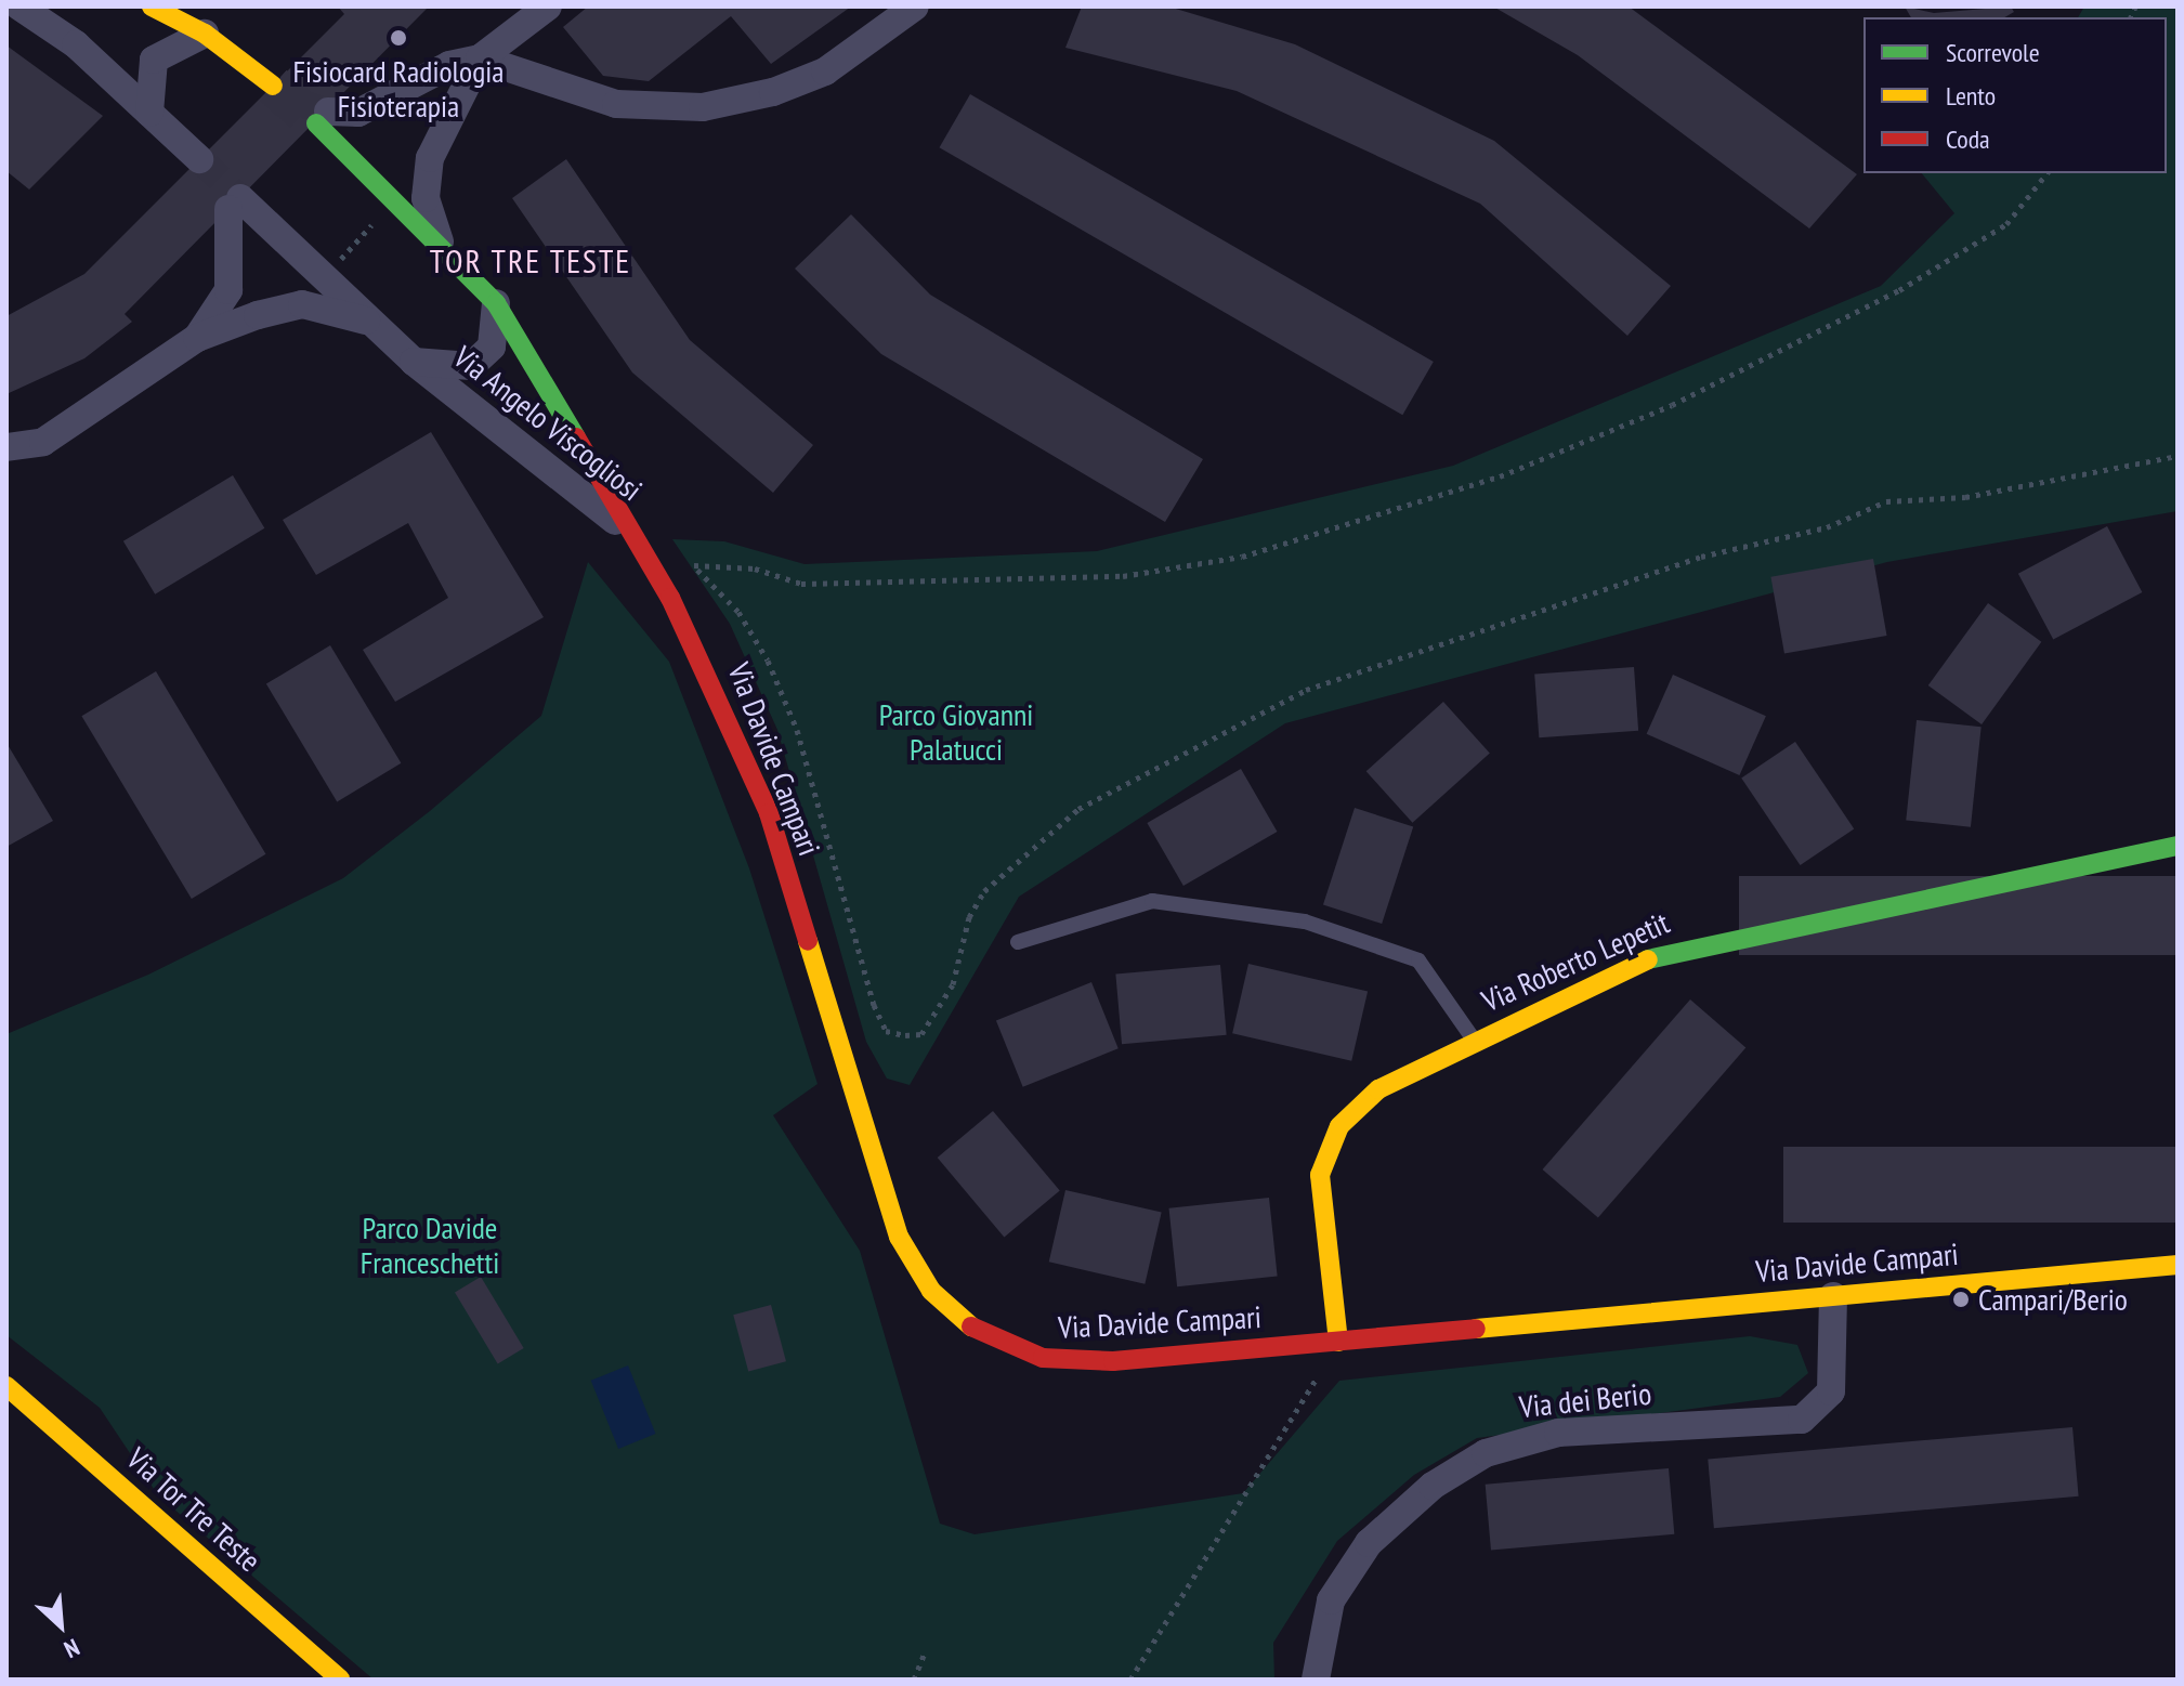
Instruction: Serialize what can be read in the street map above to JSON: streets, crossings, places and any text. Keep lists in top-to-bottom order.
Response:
{
  "streets": {
    "street": [
      "Via Angelo Viscogliosi",
      "Via Davide Campari",
      "Via Roberto Lepetit",
      "Via dei Berio",
      "Via Tor Tre Teste"
    ]
  },
  "crossings": [
    ["Via Angelo Viscogliosi", "Via Davide Campari"],
    ["Via Davide Campari", "Via Roberto Lepetit"],
    ["Via Davide Campari", "Via dei Berio"]
  ],
  "districts": ["TOR TRE TESTE"],
  "parks": ["Parco Giovanni Palatucci", "Parco Davide Franceschetti"],
  "places": ["Fisiocard Radiologia Fisioterapia", "Campari/Berio"],
  "legend": ["Scorrevole", "Lento", "Coda"],
  "north": "bottom right"
}
